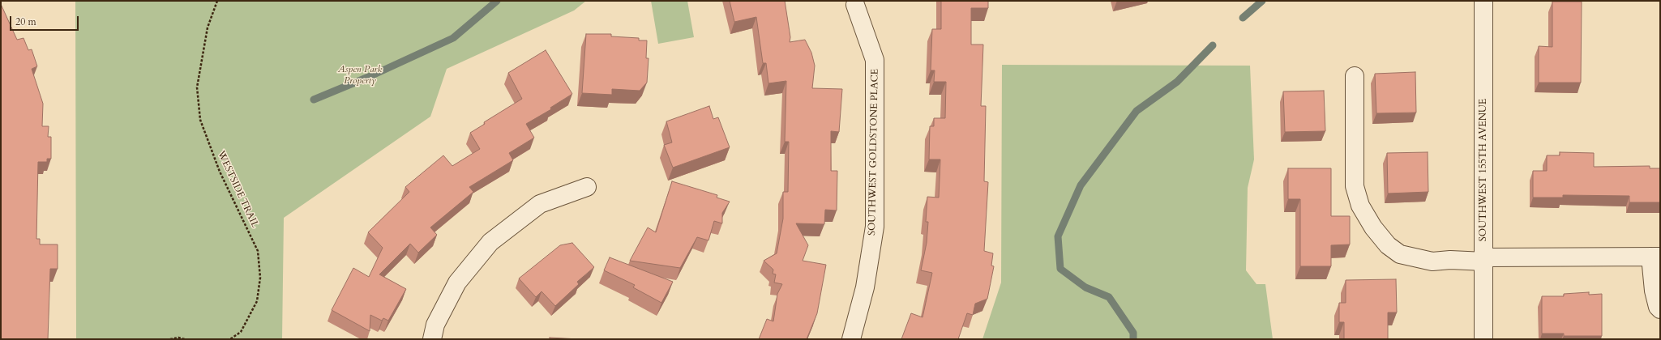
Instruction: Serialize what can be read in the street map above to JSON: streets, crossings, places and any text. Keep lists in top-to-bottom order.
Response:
{
  "streets": {
    "street": ["SOUTHWEST GOLDSTONE PLACE", "SOUTHWEST 155TH AVENUE"],
    "path": ["WESTSIDE TRAIL"]
  },
  "parks": ["Aspen Park Property"],
  "scale_bar": "20 m"
}
